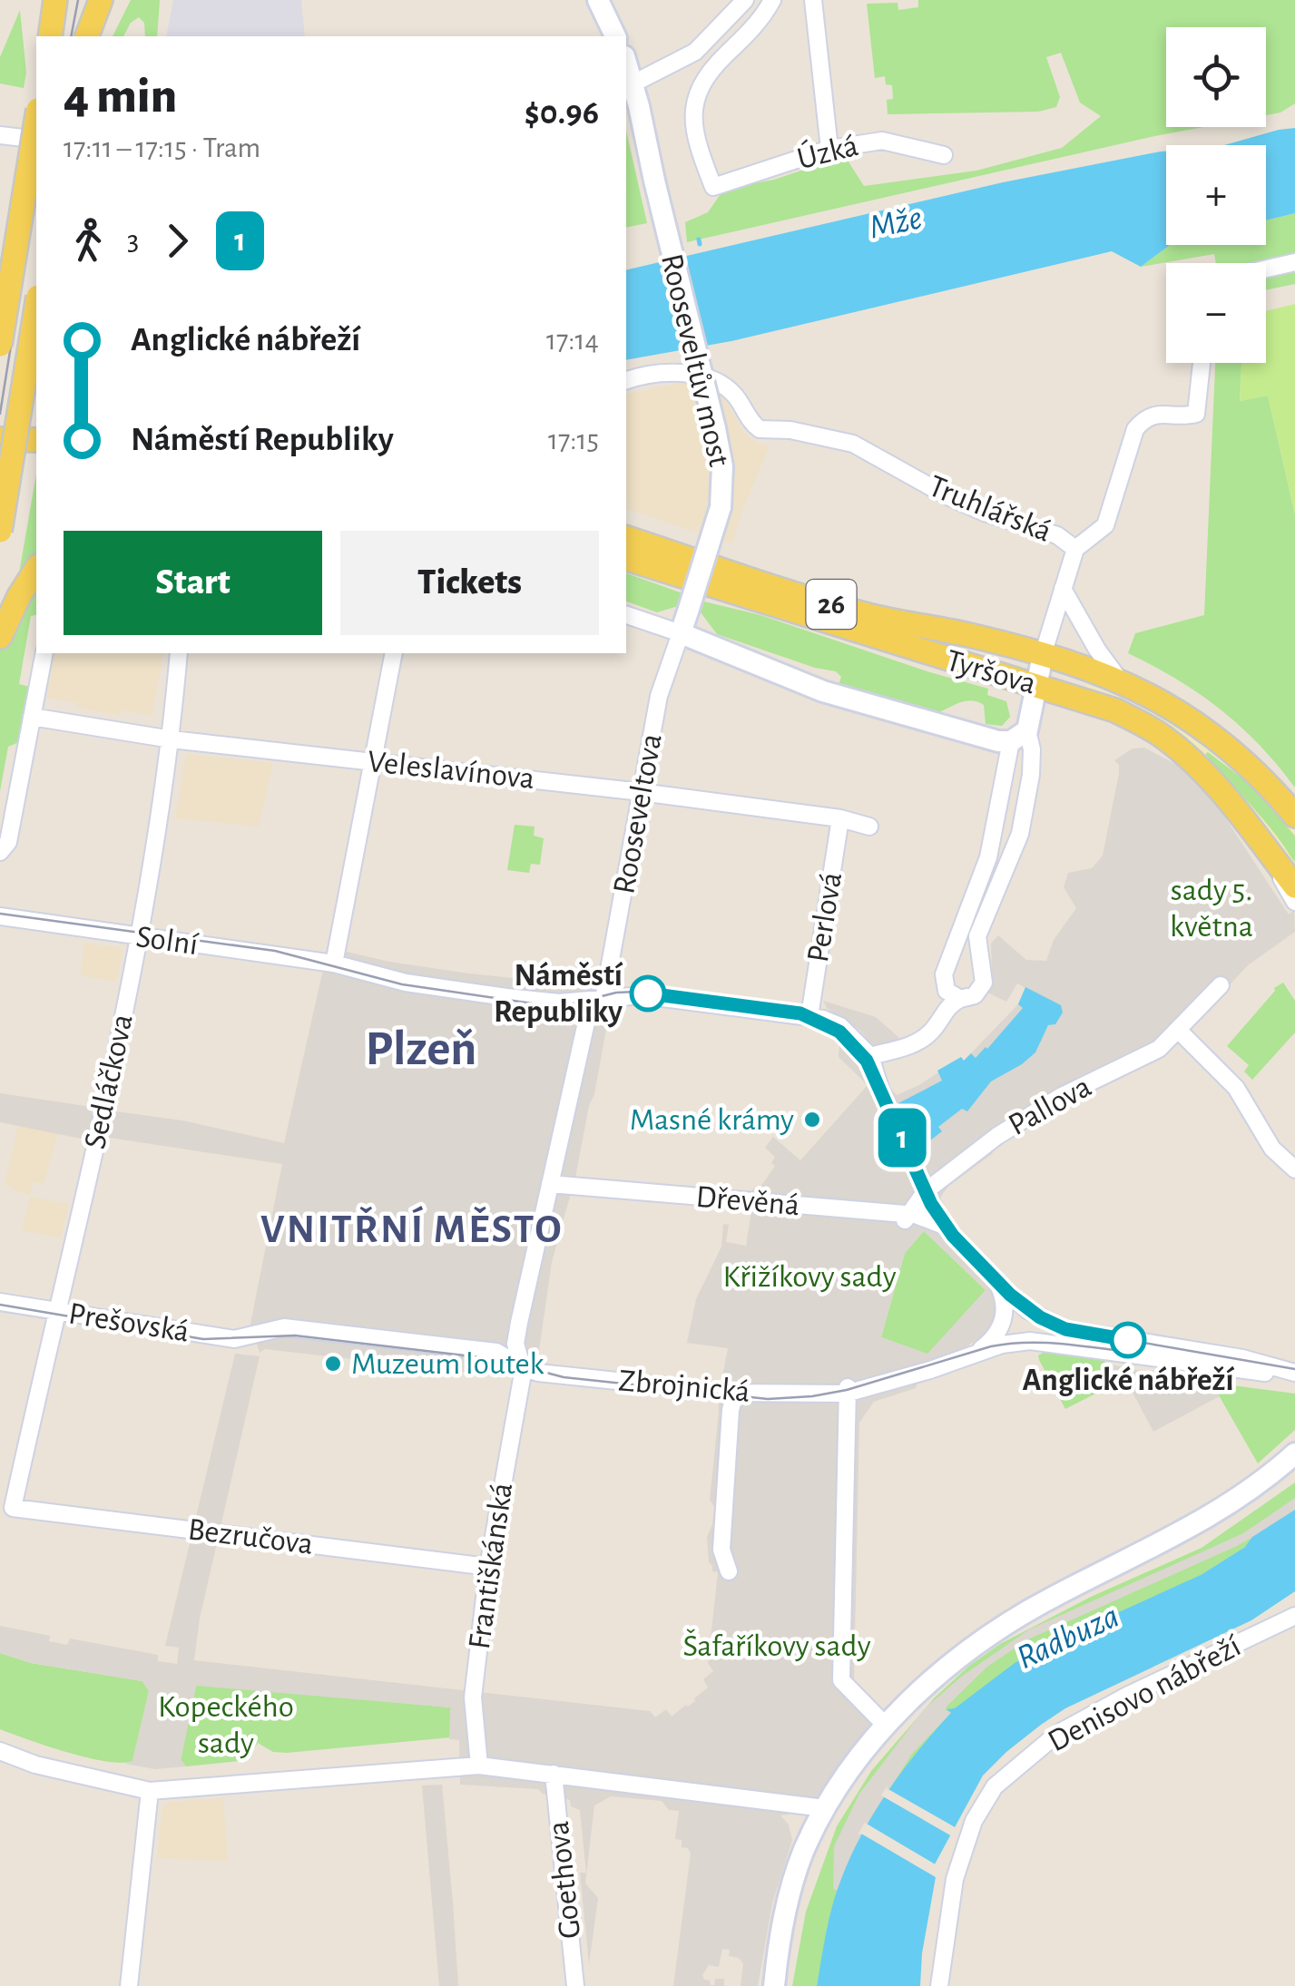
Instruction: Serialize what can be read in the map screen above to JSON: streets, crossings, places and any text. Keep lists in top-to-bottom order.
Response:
{
  "streets": {
    "main road": ["26", "Tyršova"],
    "street": [
      "Úzká",
      "Rooseveltův most",
      "Truhlářská",
      "Veleslavínova",
      "Rooseveltova",
      "Perlová",
      "Solní",
      "Sedláčkova",
      "Pallova",
      "Dřevěná",
      "Prešovská",
      "Zbrojnická",
      "Bezručova",
      "Františkánská",
      "Denisovo nábřeží",
      "Goethova"
    ]
  },
  "crossings": [
    ["Rooseveltův most", "Rooseveltova"],
    ["Veleslavínova", "Rooseveltova"],
    ["Veleslavínova", "Perlová"],
    ["Veleslavínova", "Sedláčkova"],
    ["Solní", "Sedláčkova"],
    ["Sedláčkova", "Prešovská"],
    ["Sedláčkova", "Bezručova"],
    ["Prešovská", "Zbrojnická"],
    ["Prešovská", "Františkánská"],
    ["Zbrojnická", "Františkánská"],
    ["Bezručova", "Františkánská"]
  ],
  "districts": ["Plzeň", "VNITŘNÍ MĚSTO"],
  "water": ["Mže", "Radbuza"],
  "parks": [
    "sady 5. května",
    "Křižíkovy sady",
    "Šafaříkovy sady",
    "Kopeckého sady"
  ],
  "places": [
    "Náměstí Republiky",
    "Masné krámy",
    "Anglické nábřeží",
    "Muzeum loutek"
  ],
  "lines": ["tram line 1"],
  "page": {
    "on_map": "1",
    "map_buttons": ["+", "−"],
    "heading": ["4 min", "17:11 – 17:15 · Tram", "$0.96"],
    "legs": ["3", "1"],
    "list": [
      {
        "name": "Anglické nábřeží",
        "value": "17:14"
      },
      {
        "name": "Náměstí Republiky",
        "value": "17:15"
      }
    ],
    "buttons": ["Start", "Tickets"]
  }
}
